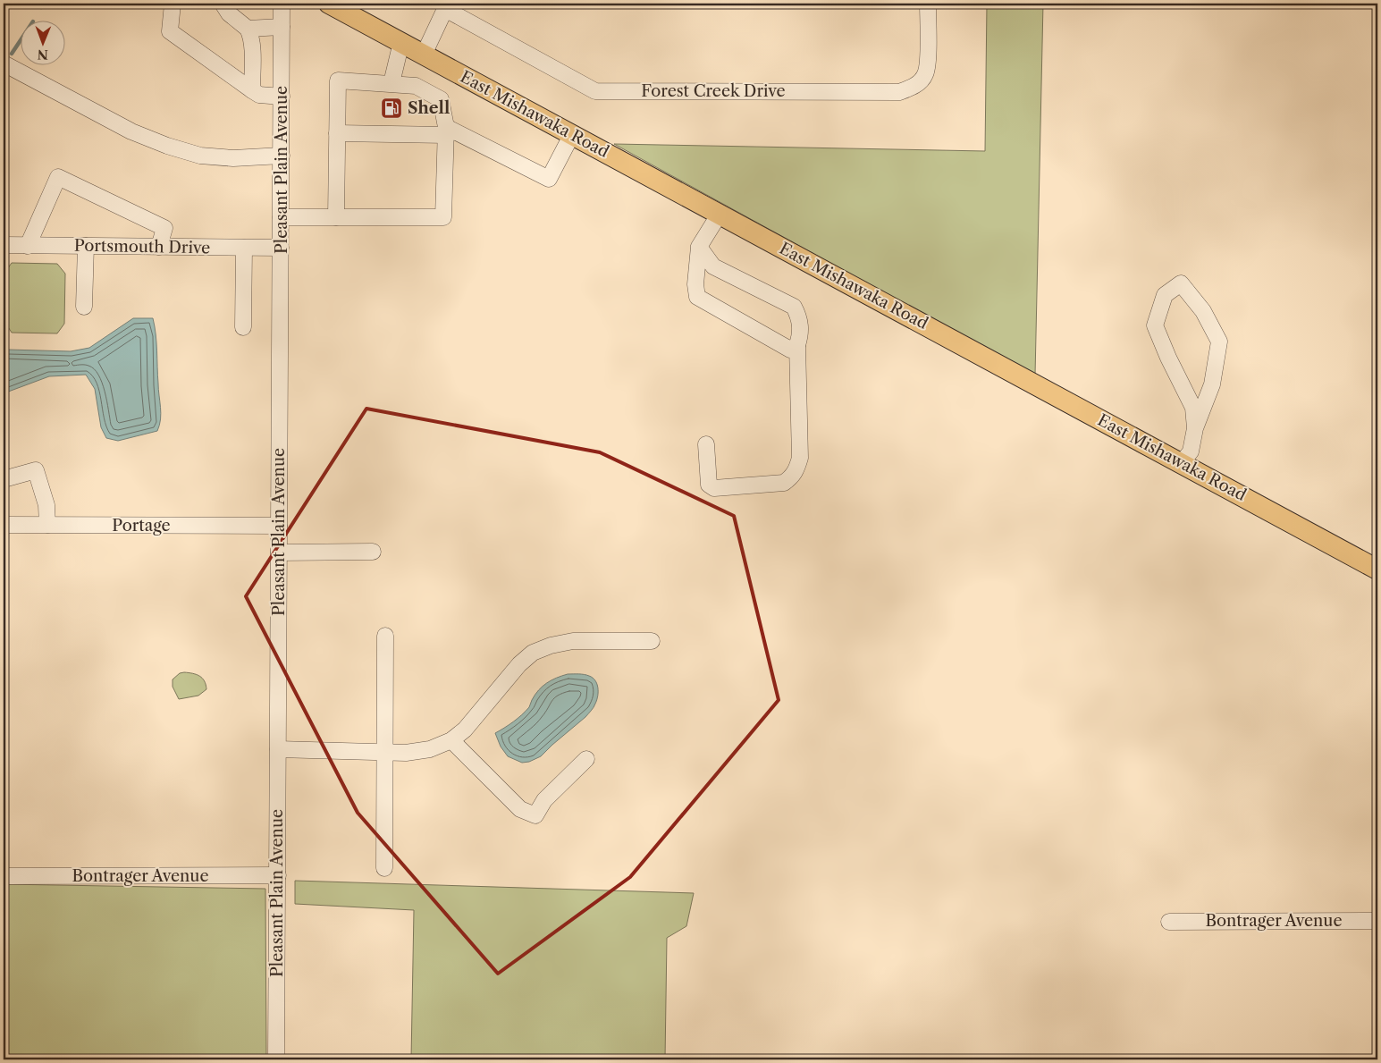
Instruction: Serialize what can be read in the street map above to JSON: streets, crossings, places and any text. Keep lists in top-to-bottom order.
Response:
{
  "streets": {
    "main road": ["East Mishawaka Road"],
    "street": [
      "Forest Creek Drive",
      "Pleasant Plain Avenue",
      "Portsmouth Drive",
      "Portage",
      "Bontrager Avenue"
    ]
  },
  "crossings": [
    ["Pleasant Plain Avenue", "Portsmouth Drive"],
    ["Pleasant Plain Avenue", "Portage"],
    ["Pleasant Plain Avenue", "Bontrager Avenue"]
  ],
  "places": {
    "fuel station": ["Shell"]
  },
  "north": "bottom"
}
